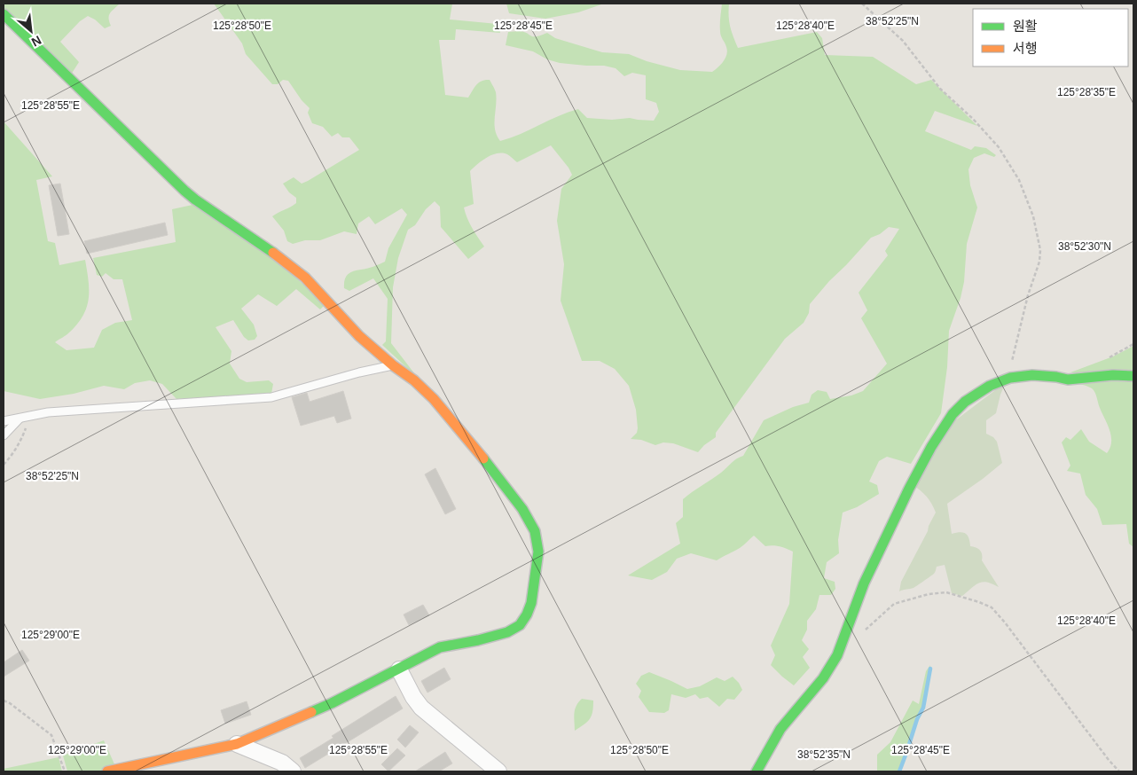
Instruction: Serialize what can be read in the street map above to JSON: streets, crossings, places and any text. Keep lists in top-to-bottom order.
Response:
{
  "legend": ["원활", "서행"],
  "north": "bottom right",
  "coordinates": [
    "38°52'25\"N",
    "125°28'50\"E",
    "125°28'45\"E",
    "125°28'40\"E",
    "125°28'35\"E",
    "125°28'55\"E",
    "38°52'30\"N",
    "125°29'00\"E",
    "38°52'35\"N"
  ]
}
